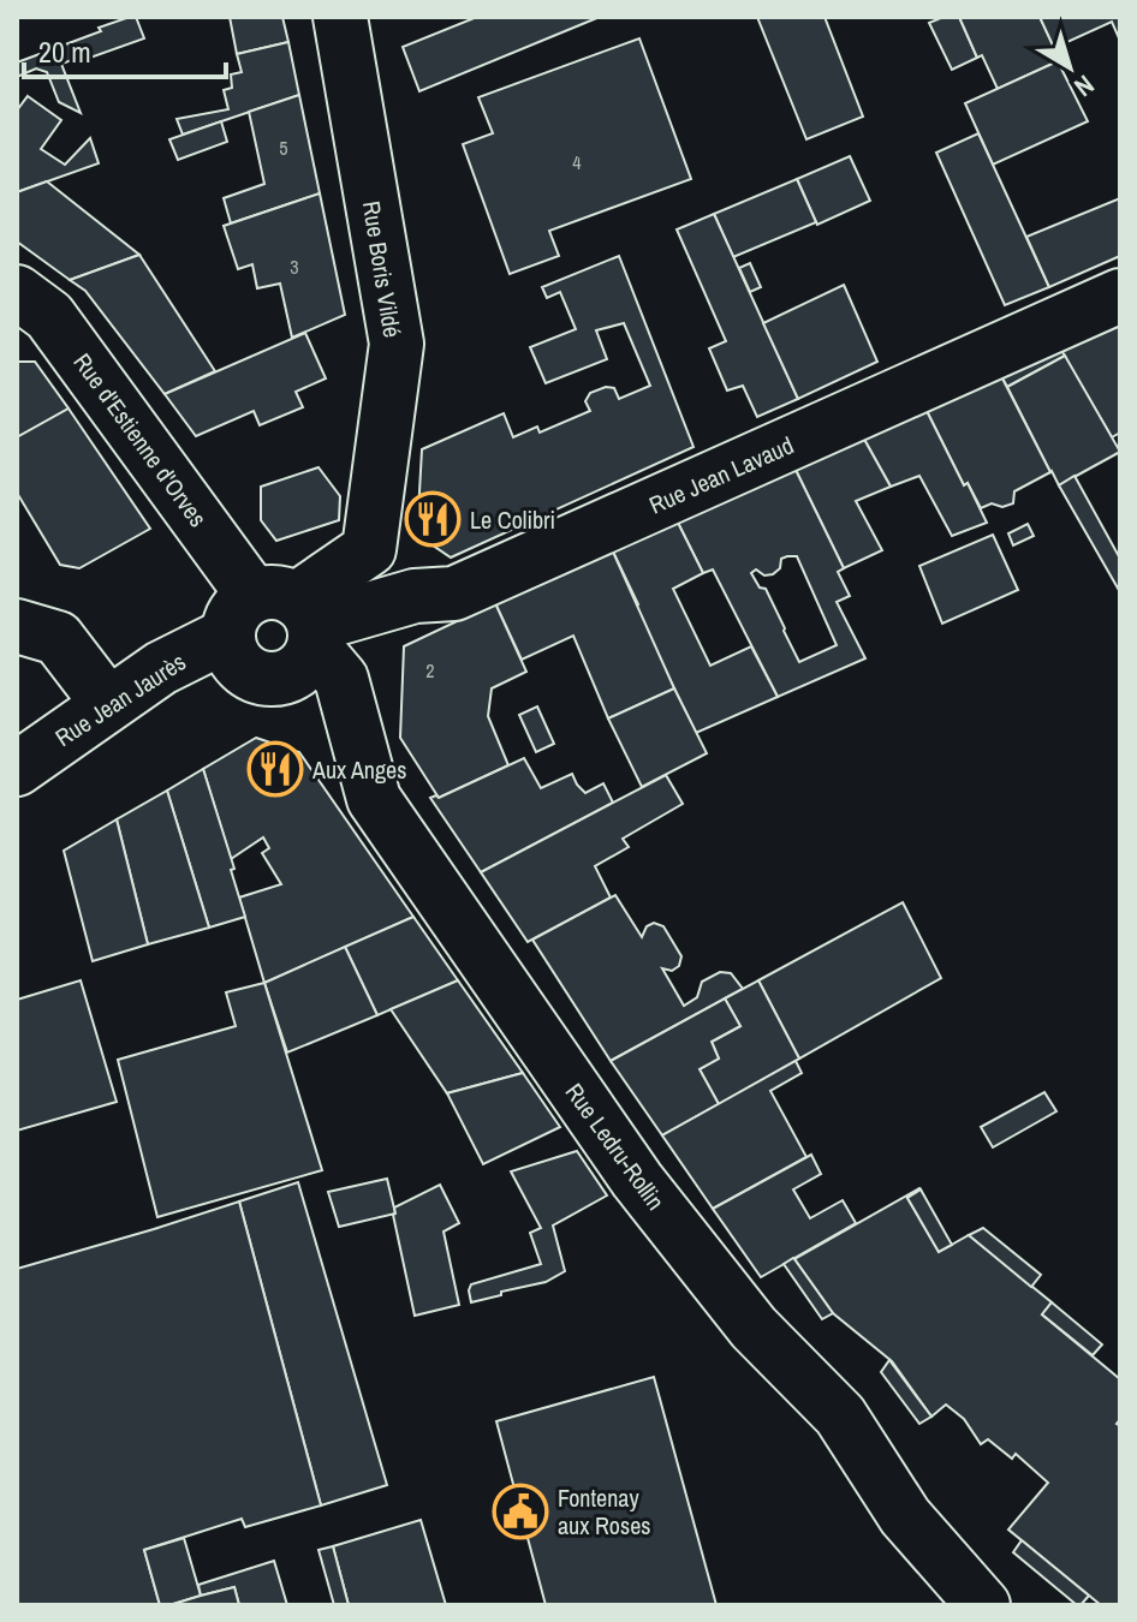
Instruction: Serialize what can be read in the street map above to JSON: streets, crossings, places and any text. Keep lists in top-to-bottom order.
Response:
{
  "streets": {
    "street": [
      "Rue Boris Vildé",
      "Rue d'Estienne d'Orves",
      "Rue Jean Lavaud",
      "Rue Jean Jaurès",
      "Rue Ledru-Rollin"
    ]
  },
  "crossings": [
    ["Rue d'Estienne d'Orves", "Rue Jean Lavaud"],
    ["Rue d'Estienne d'Orves", "Rue Jean Jaurès"],
    ["Rue d'Estienne d'Orves", "Rue Ledru-Rollin"],
    ["Rue Jean Lavaud", "Rue Jean Jaurès"],
    ["Rue Jean Lavaud", "Rue Ledru-Rollin"],
    ["Rue Jean Jaurès", "Rue Ledru-Rollin"]
  ],
  "places": {
    "restaurant": ["Le Colibri", "Aux Anges"],
    "public building": ["Fontenay aux Roses"]
  },
  "house_numbers": [
    "5",
    "4",
    "3",
    "2"
  ],
  "scale_bar": "20 m",
  "north": "bottom right"
}
